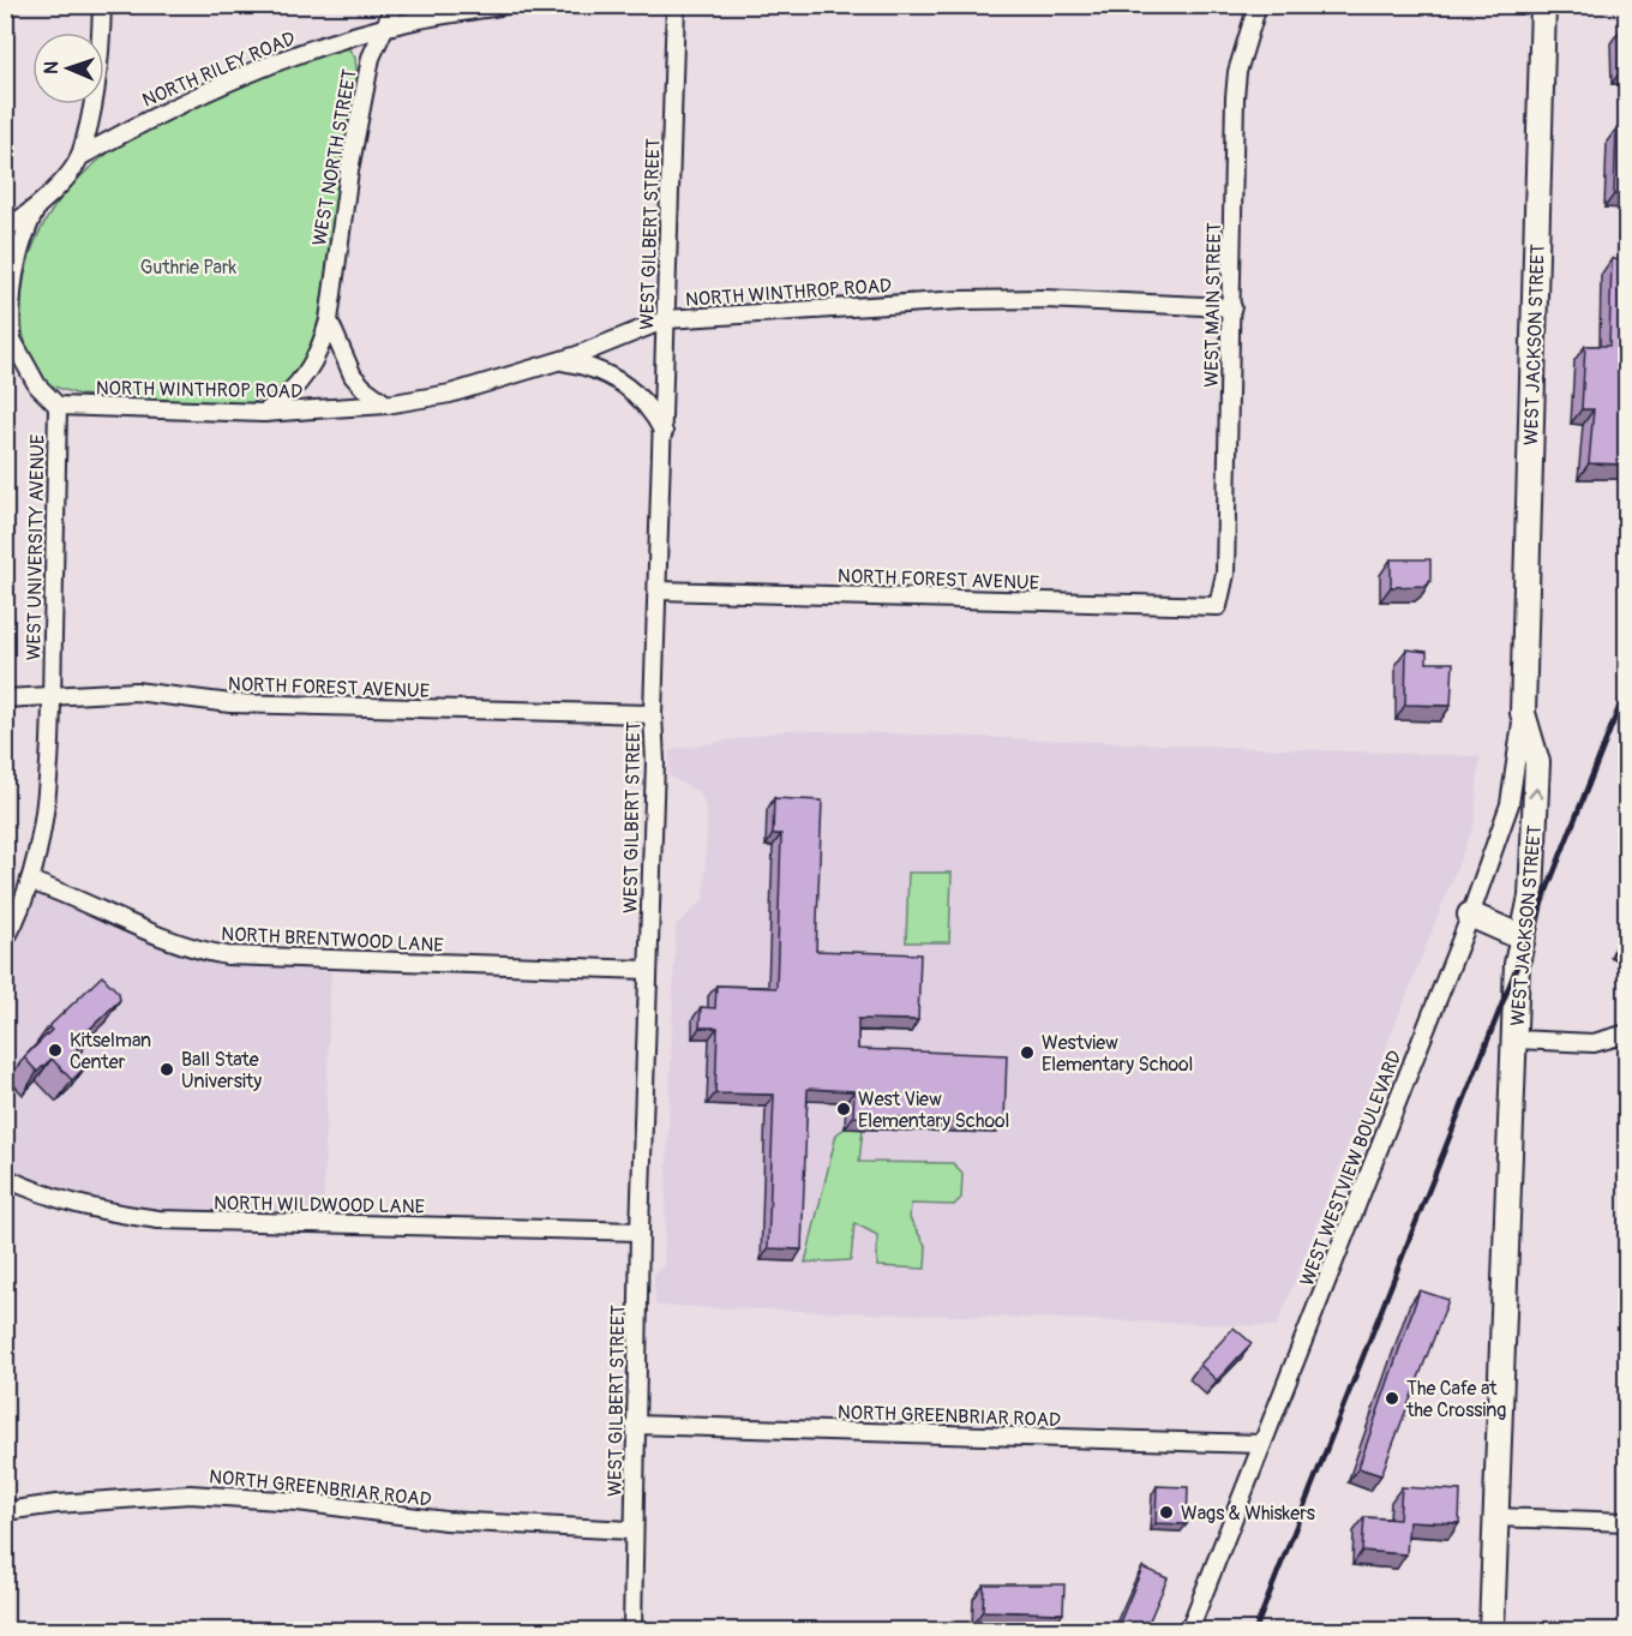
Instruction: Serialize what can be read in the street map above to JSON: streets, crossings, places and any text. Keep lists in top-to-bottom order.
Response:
{
  "streets": {
    "main road": ["WEST JACKSON STREET"],
    "street": [
      "NORTH RILEY ROAD",
      "WEST NORTH STREET",
      "WEST GILBERT STREET",
      "NORTH WINTHROP ROAD",
      "WEST MAIN STREET",
      "WEST UNIVERSITY AVENUE",
      "NORTH FOREST AVENUE",
      "NORTH BRENTWOOD LANE",
      "WEST WESTVIEW BOULEVARD",
      "NORTH WILDWOOD LANE",
      "NORTH GREENBRIAR ROAD"
    ]
  },
  "crossings": [
    ["NORTH RILEY ROAD", "WEST NORTH STREET"],
    ["WEST NORTH STREET", "NORTH WINTHROP ROAD"],
    ["WEST GILBERT STREET", "NORTH WINTHROP ROAD"],
    ["WEST GILBERT STREET", "NORTH FOREST AVENUE"],
    ["WEST GILBERT STREET", "NORTH BRENTWOOD LANE"],
    ["WEST GILBERT STREET", "NORTH WILDWOOD LANE"],
    ["WEST GILBERT STREET", "NORTH GREENBRIAR ROAD"],
    ["NORTH WINTHROP ROAD", "WEST MAIN STREET"],
    ["NORTH WINTHROP ROAD", "WEST UNIVERSITY AVENUE"],
    ["WEST MAIN STREET", "NORTH FOREST AVENUE"],
    ["WEST JACKSON STREET", "WEST WESTVIEW BOULEVARD"],
    ["WEST UNIVERSITY AVENUE", "NORTH FOREST AVENUE"],
    ["WEST UNIVERSITY AVENUE", "NORTH BRENTWOOD LANE"],
    ["WEST WESTVIEW BOULEVARD", "NORTH GREENBRIAR ROAD"]
  ],
  "parks": ["Guthrie Park"],
  "places": [
    "Kitselman Center",
    "Westview Elementary School",
    "Ball State University",
    "West View Elementary School",
    "The Cafe at the Crossing",
    "Wags & Whiskers"
  ],
  "north": "left"
}
